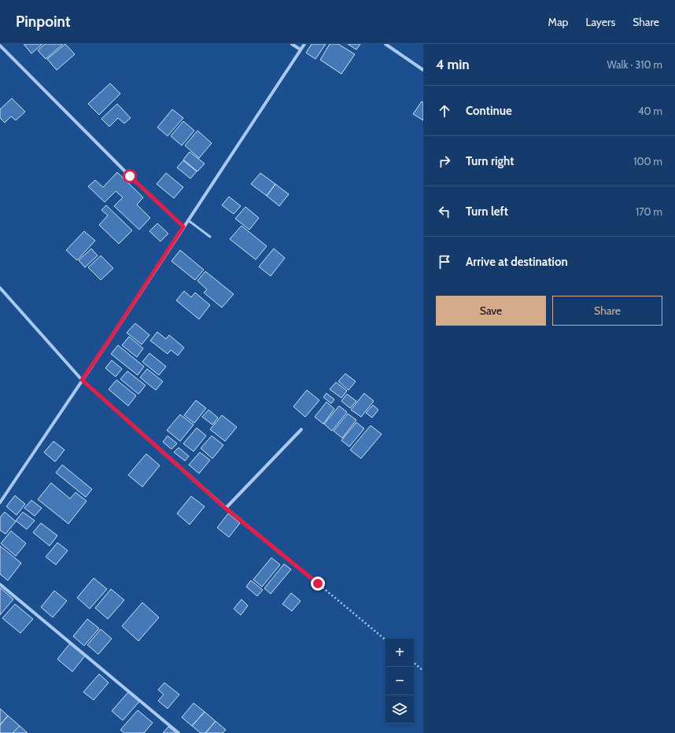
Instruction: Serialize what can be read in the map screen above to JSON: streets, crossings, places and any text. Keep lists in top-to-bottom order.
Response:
{
  "page": {
    "header": "Pinpoint",
    "nav": ["Map", "Layers", "Share"],
    "heading": ["4 min", "Walk · 310 m"],
    "list": [
      ["Continue", "40 m"],
      ["Turn right", "100 m"],
      ["Turn left", "170 m"],
      "Arrive at destination"
    ],
    "buttons": ["Save", "Share"],
    "map_buttons": ["+", "−"]
  }
}
